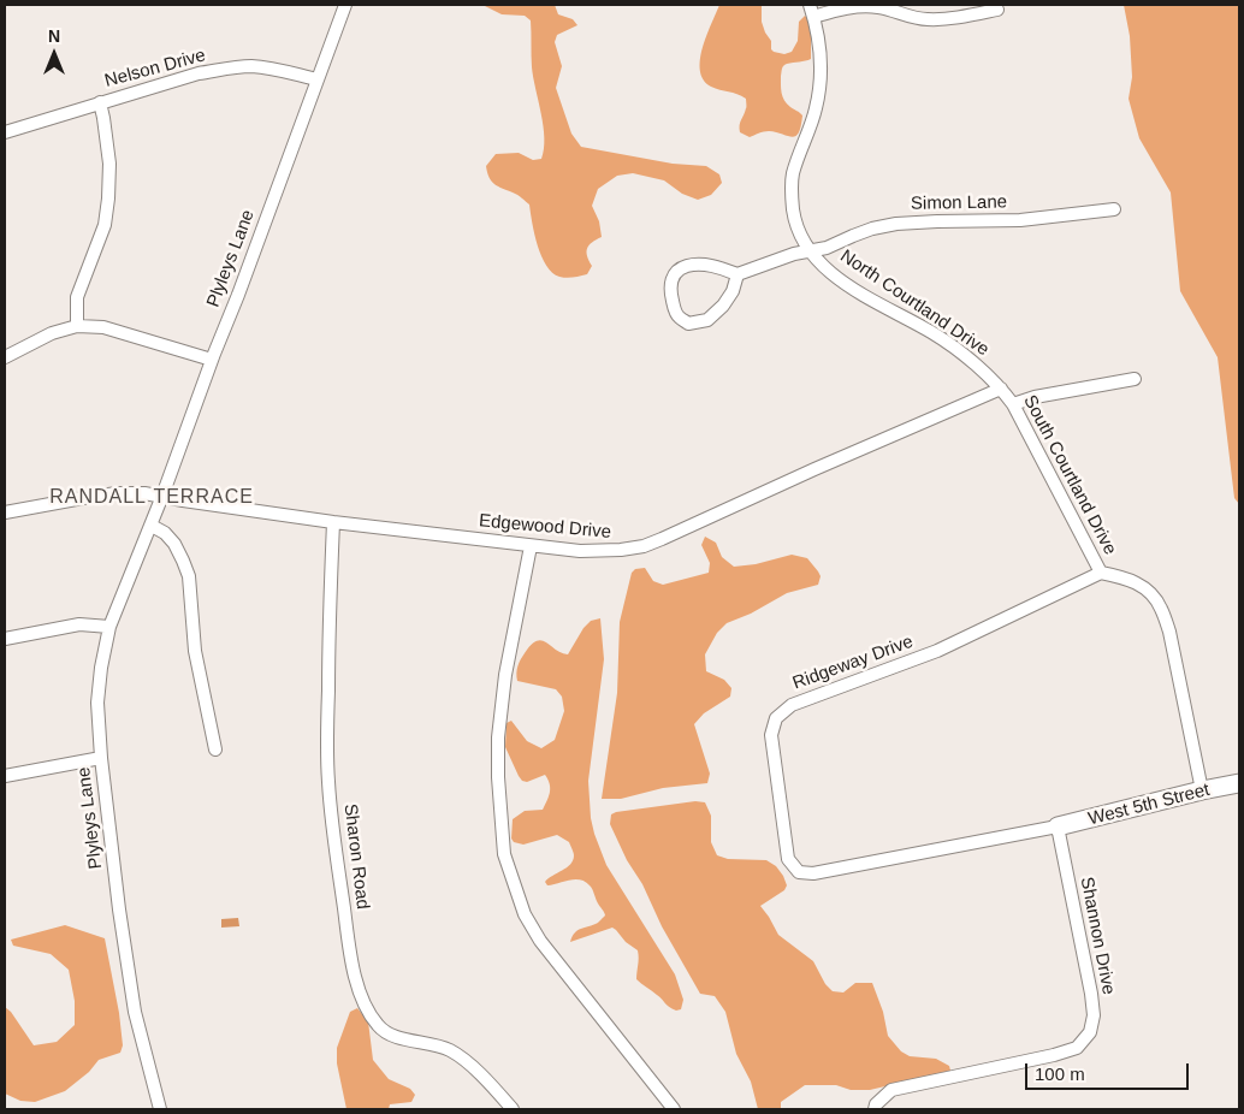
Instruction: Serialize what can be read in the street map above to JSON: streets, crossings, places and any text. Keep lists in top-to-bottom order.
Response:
{
  "streets": {
    "street": [
      "Nelson Drive",
      "Simon Lane",
      "Plyleys Lane",
      "North Courtland Drive",
      "South Courtland Drive",
      "Edgewood Drive",
      "Ridgeway Drive",
      "West 5th Street",
      "Sharon Road",
      "Shannon Drive"
    ]
  },
  "crossings": [
    ["Nelson Drive", "Plyleys Lane"],
    ["Simon Lane", "North Courtland Drive"],
    ["Plyleys Lane", "Edgewood Drive"],
    ["North Courtland Drive", "South Courtland Drive"],
    ["North Courtland Drive", "Edgewood Drive"],
    ["South Courtland Drive", "Edgewood Drive"],
    ["South Courtland Drive", "Ridgeway Drive"],
    ["South Courtland Drive", "West 5th Street"],
    ["Edgewood Drive", "Sharon Road"],
    ["Ridgeway Drive", "West 5th Street"],
    ["Ridgeway Drive", "Shannon Drive"],
    ["West 5th Street", "Shannon Drive"]
  ],
  "districts": ["RANDALL TERRACE"],
  "scale_bar": "100 m",
  "north": "top"
}
